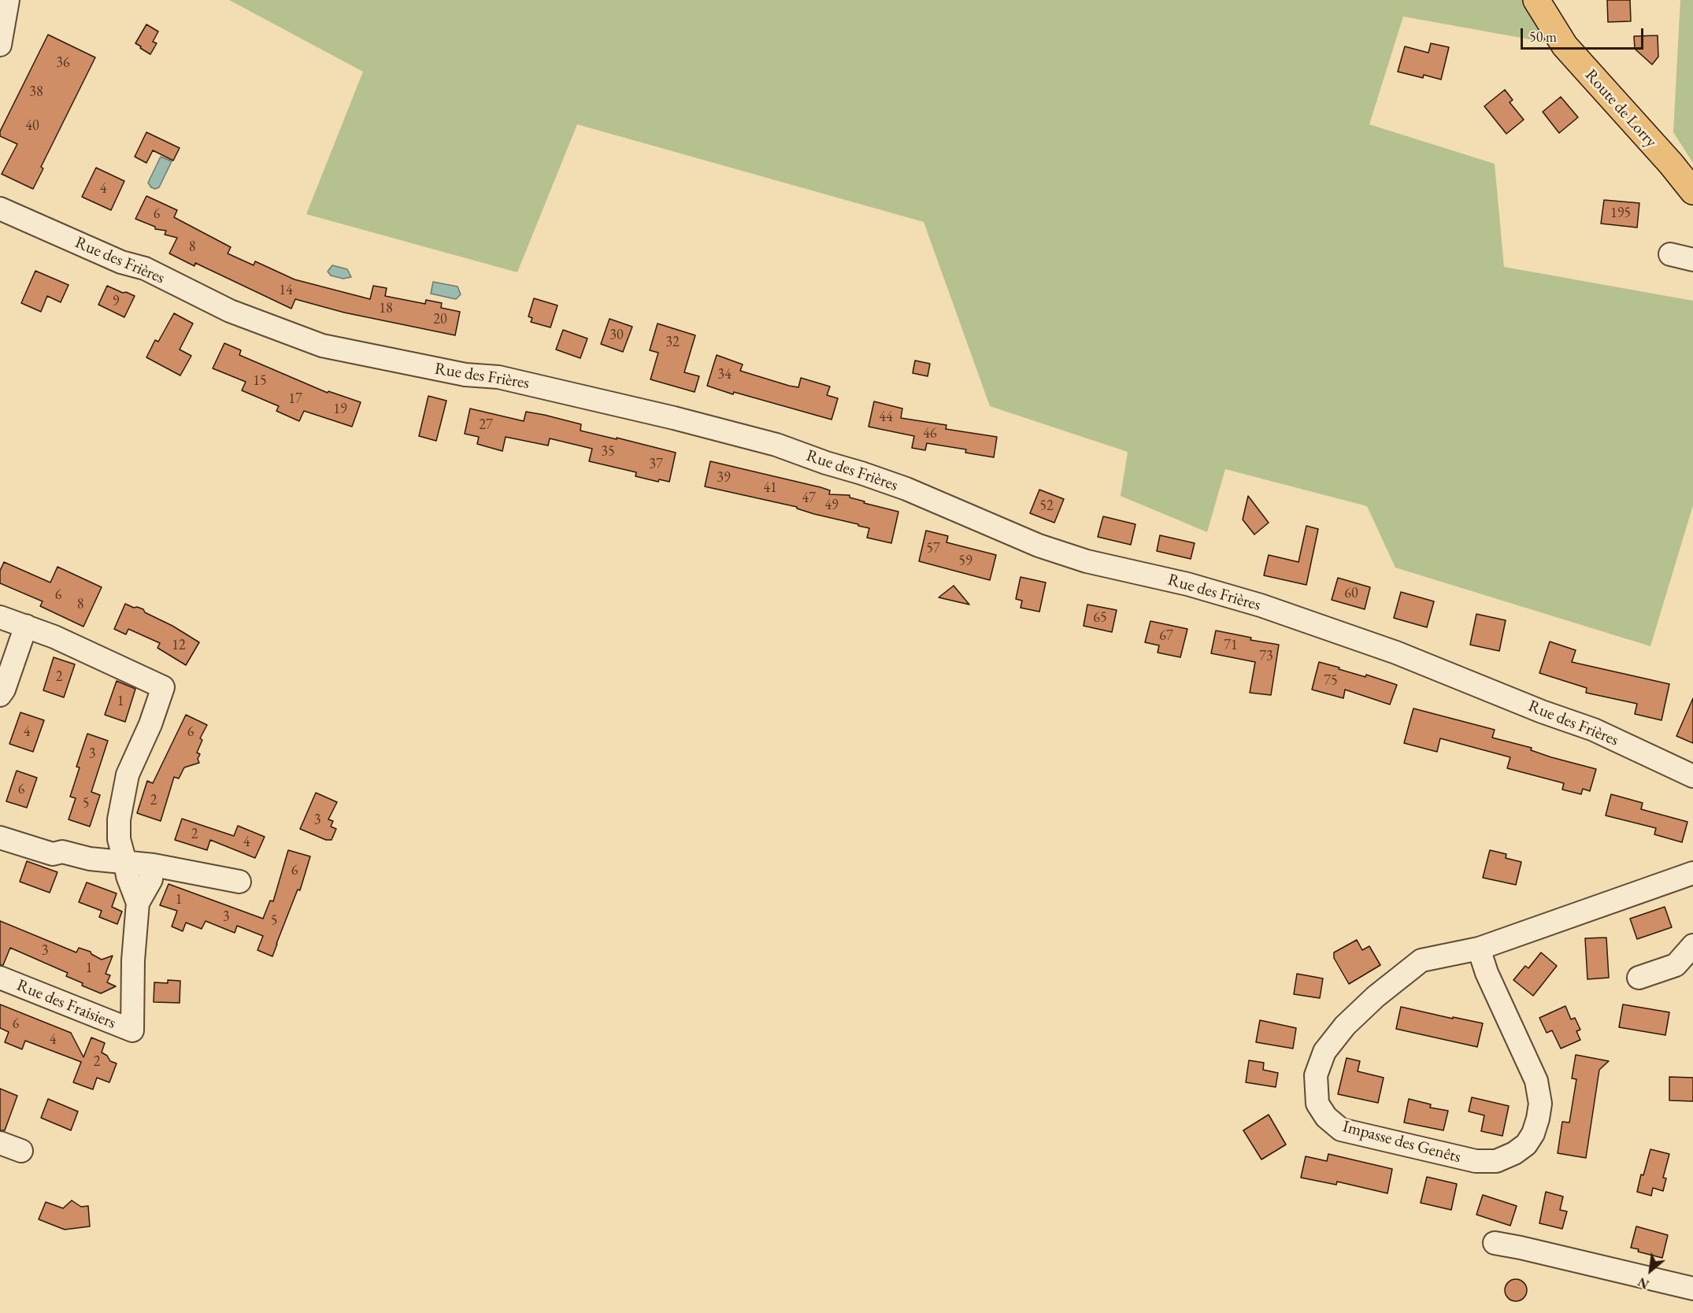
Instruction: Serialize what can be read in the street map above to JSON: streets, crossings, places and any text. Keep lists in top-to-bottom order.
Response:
{
  "streets": {
    "main road": ["Route de Lorry"],
    "street": ["Rue des Frières", "Rue des Fraisiers", "Impasse des Genêts"]
  },
  "house_numbers": [
    "36",
    "38",
    "40",
    "4",
    "195",
    "6",
    "8",
    "14",
    "9",
    "18",
    "20",
    "30",
    "32",
    "34",
    "15",
    "17",
    "19",
    "44",
    "27",
    "46",
    "35",
    "37",
    "39",
    "41",
    "47",
    "49",
    "52",
    "57",
    "59",
    "60",
    "6",
    "8",
    "65",
    "67",
    "12",
    "71",
    "73",
    "2",
    "75",
    "1",
    "4",
    "6",
    "3",
    "6",
    "2",
    "5",
    "3",
    "2",
    "4",
    "6",
    "1",
    "3",
    "5",
    "3",
    "1",
    "6",
    "4",
    "2"
  ],
  "scale_bar": "50 m",
  "north": "bottom left"
}
